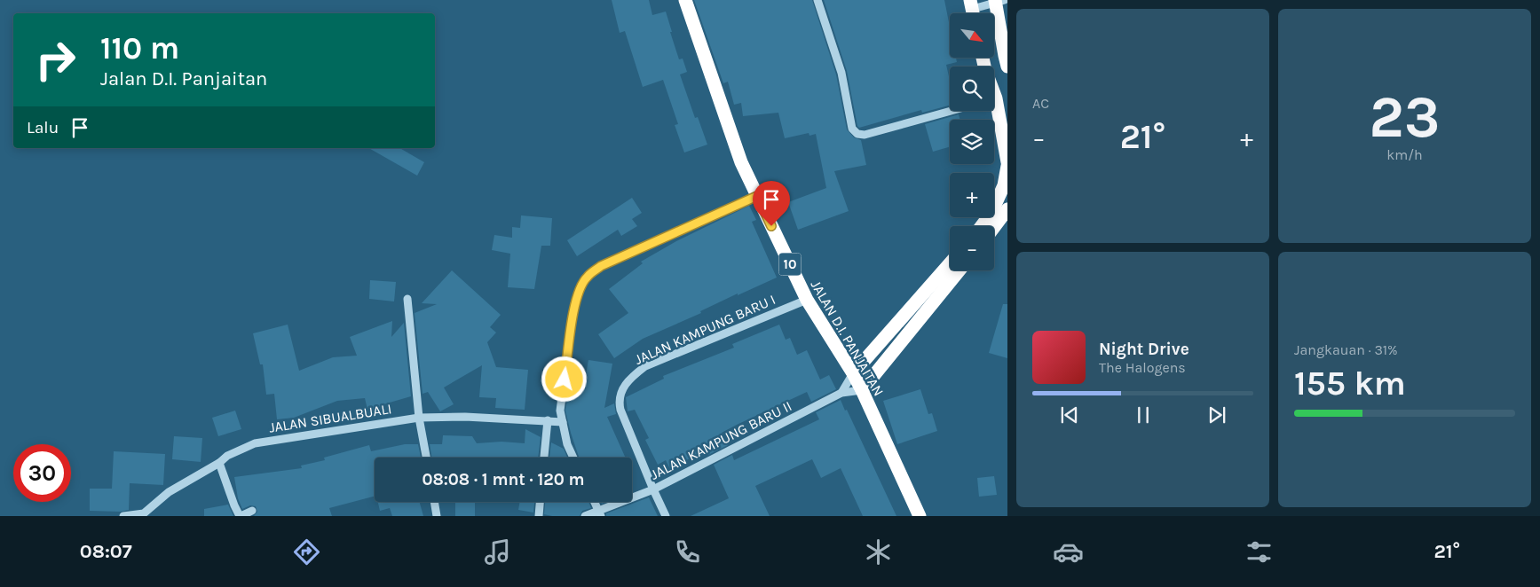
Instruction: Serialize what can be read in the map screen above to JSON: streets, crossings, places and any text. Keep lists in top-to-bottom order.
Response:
{
  "streets": {
    "highway": ["10", "JALAN D.I. PANJAITAN"],
    "street": ["JALAN KAMPUNG BARU I", "JALAN SIBUALBUALI", "JALAN KAMPUNG BARU II"]
  },
  "crossings": [
    ["JALAN KAMPUNG BARU I", "JALAN D.I. PANJAITAN"],
    ["JALAN KAMPUNG BARU I", "JALAN KAMPUNG BARU II"],
    ["JALAN D.I. PANJAITAN", "JALAN KAMPUNG BARU II"]
  ],
  "north": "bottom right",
  "page": {
    "tile": [
      "AC",
      ["23", "km/h"],
      ["Jangkauan · 31%", "155 km"]
    ],
    "map_buttons": ["+", "−"],
    "turn": ["110 m", "Jalan D.I. Panjaitan"],
    "then": "Lalu",
    "heat": ["−", "21°", "+"],
    "song": ["Night Drive", "The Halogens"],
    "limit": "30",
    "trip": "08:08 · 1 mnt · 120 m",
    "tabs": ["08:07", "21°"]
  }
}
